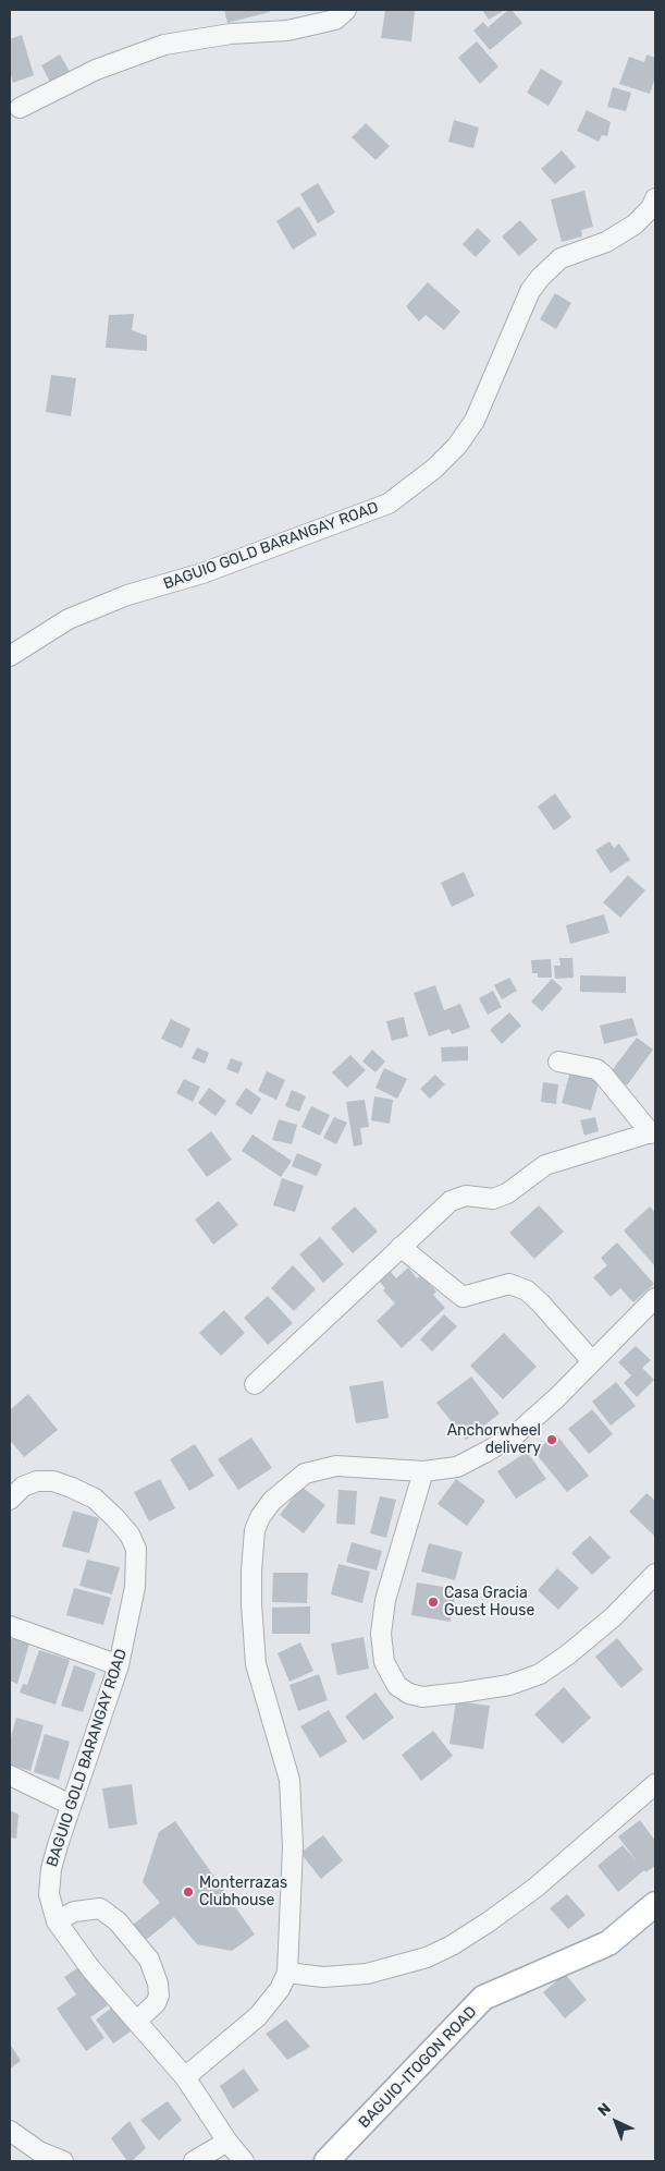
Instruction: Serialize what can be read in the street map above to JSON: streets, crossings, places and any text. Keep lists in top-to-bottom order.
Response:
{
  "streets": {
    "main road": ["BAGUIO-ITOGON ROAD"],
    "street": ["BAGUIO GOLD BARANGAY ROAD"]
  },
  "places": ["Anchorwheel delivery", "Casa Gracia Guest House", "Monterrazas Clubhouse"],
  "north": "top left"
}
